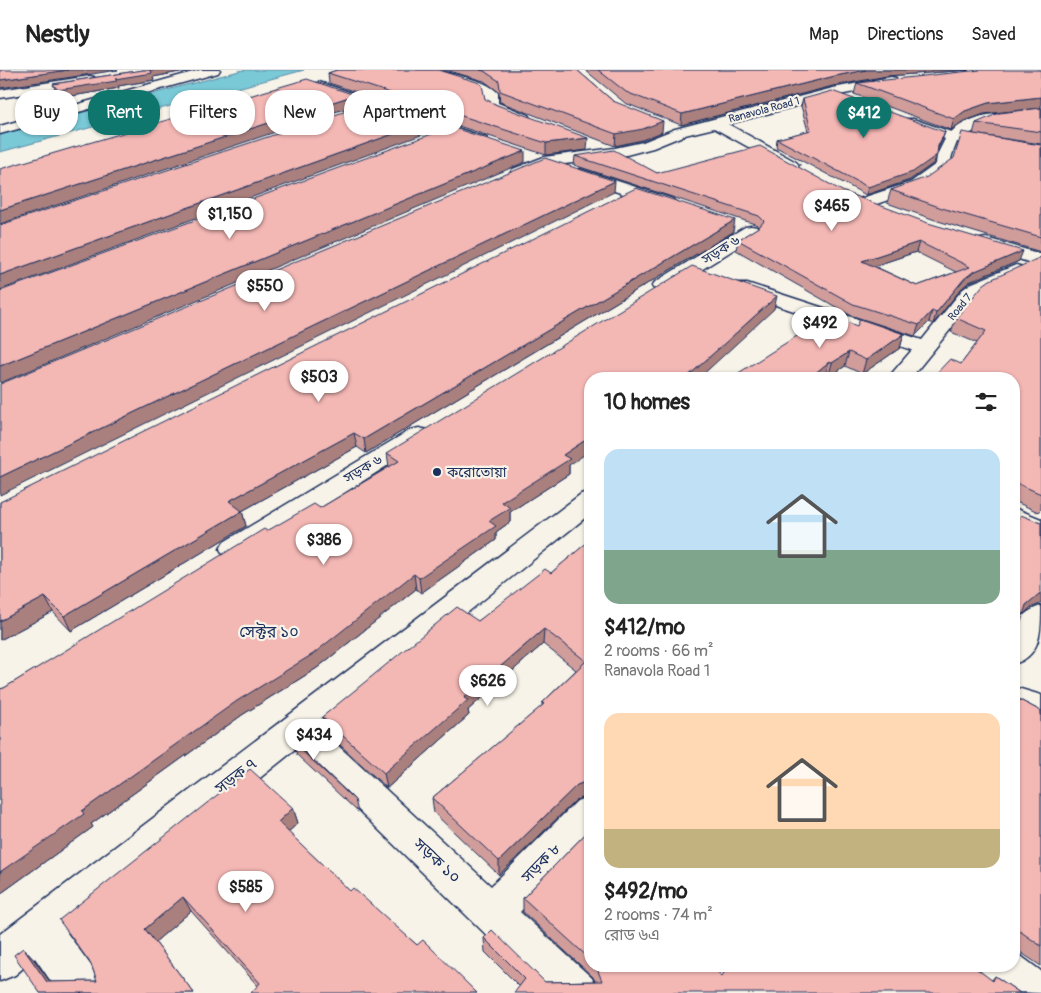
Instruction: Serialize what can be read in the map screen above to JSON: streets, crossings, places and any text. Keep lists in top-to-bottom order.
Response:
{
  "streets": {
    "street": [
      "Ranavola Road 1",
      "সড়ক ৬",
      "Road 7",
      "সড়ক ৭",
      "সড়ক ১০",
      "সড়ক ৮"
    ]
  },
  "crossings": [
    ["সড়ক ৭", "সড়ক ১০"],
    ["সড়ক ১০", "সড়ক ৮"]
  ],
  "districts": ["সেক্টর ১০"],
  "places": ["করোতোয়া"],
  "page": {
    "header": "Nestly",
    "nav": ["Map", "Directions", "Saved"],
    "chip": [
      "Buy",
      "Rent",
      "Filters",
      "New",
      "Apartment"
    ],
    "price": [
      "$412",
      "$465",
      "$1,150",
      "$550",
      "$492",
      "$503",
      "$386",
      "$626",
      "$434",
      "$585"
    ],
    "heading": "10 homes",
    "list": [
      {
        "name": "$412/mo",
        "note": "2 rooms · 66 m² · Ranavola Road 1"
      },
      {
        "name": "$492/mo",
        "note": "2 rooms · 74 m² · রোড ৬এ"
      }
    ]
  }
}
